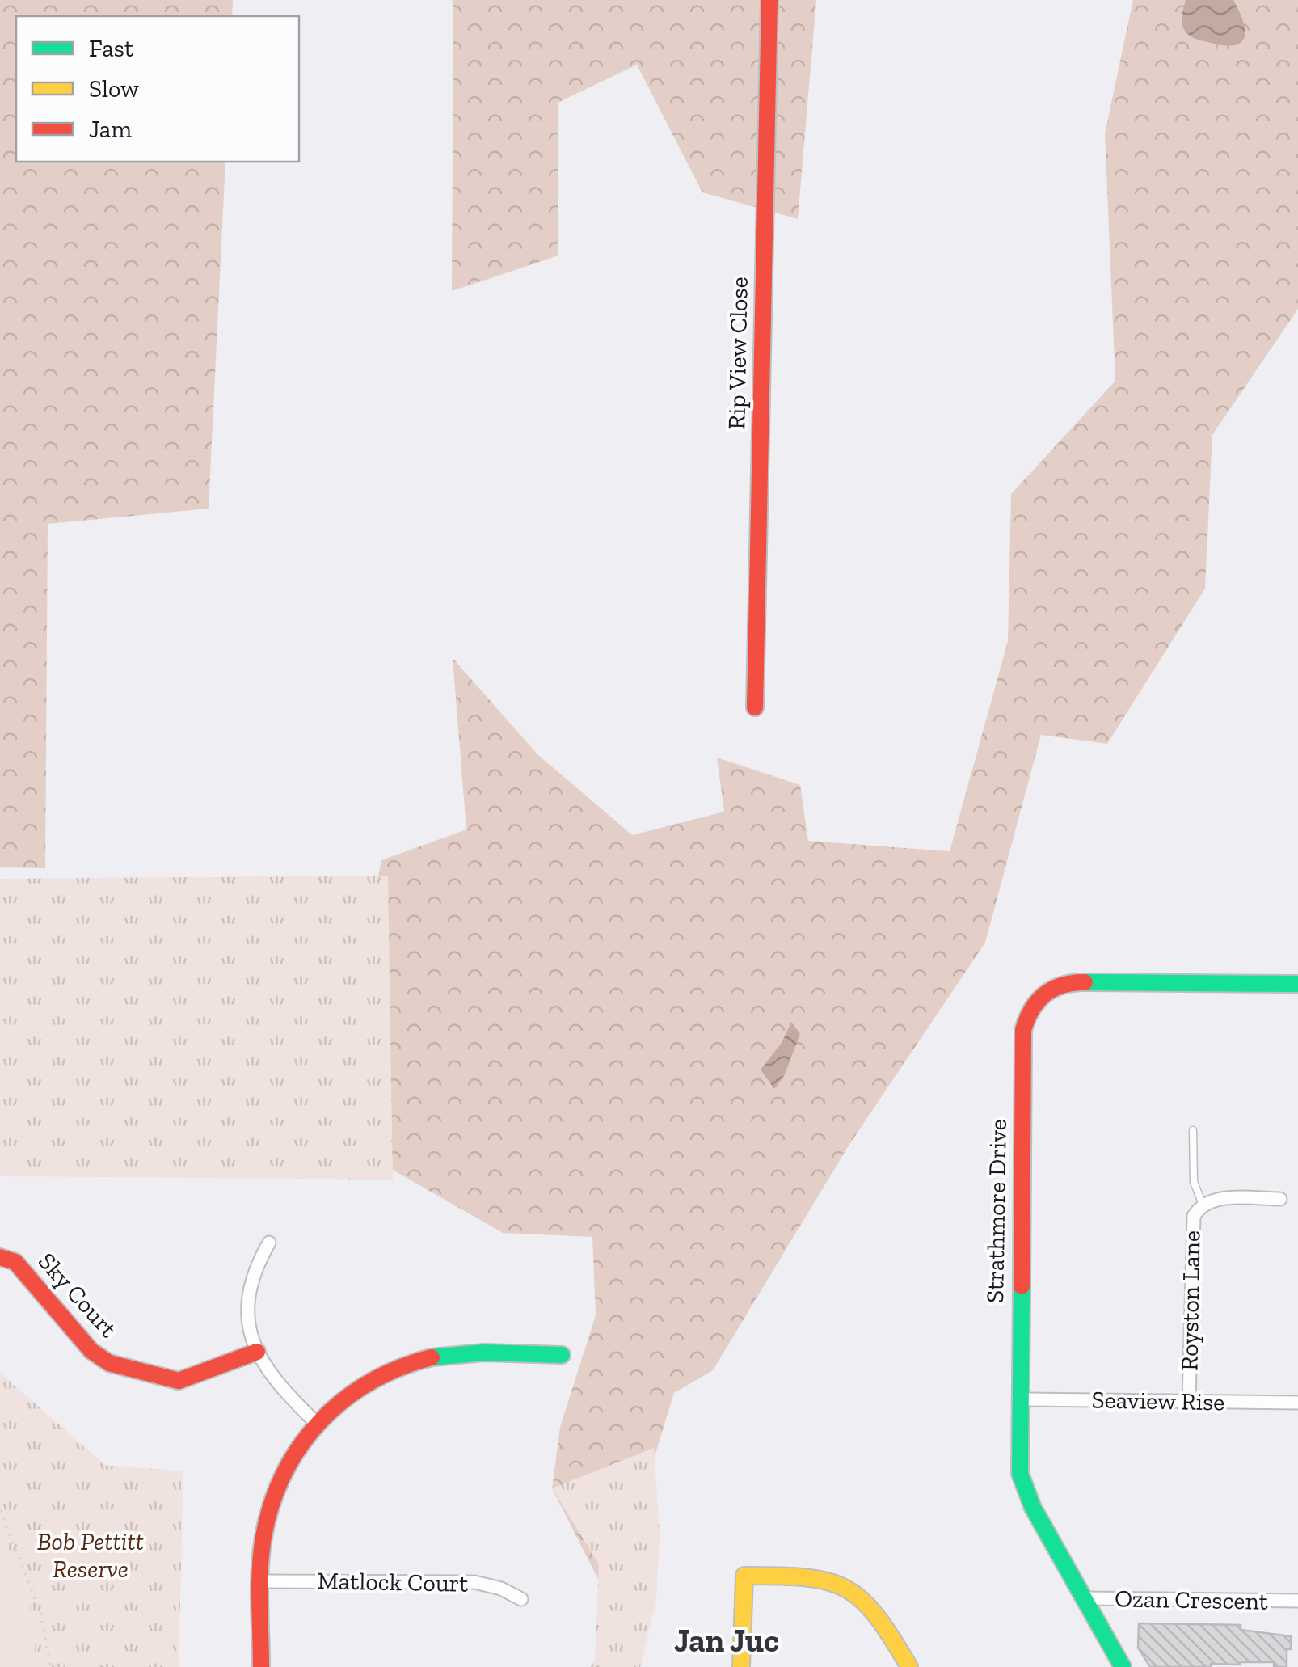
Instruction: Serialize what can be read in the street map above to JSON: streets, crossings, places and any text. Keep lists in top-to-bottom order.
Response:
{
  "streets": {
    "street": [
      "Rip View Close",
      "Strathmore Drive",
      "Sky Court",
      "Royston Lane",
      "Seaview Rise",
      "Matlock Court",
      "Ozan Crescent"
    ]
  },
  "crossings": [
    ["Strathmore Drive", "Seaview Rise"],
    ["Strathmore Drive", "Ozan Crescent"],
    ["Royston Lane", "Seaview Rise"]
  ],
  "districts": ["Jan Juc"],
  "parks": ["Bob Pettitt Reserve"],
  "legend": ["Fast", "Slow", "Jam"]
}
